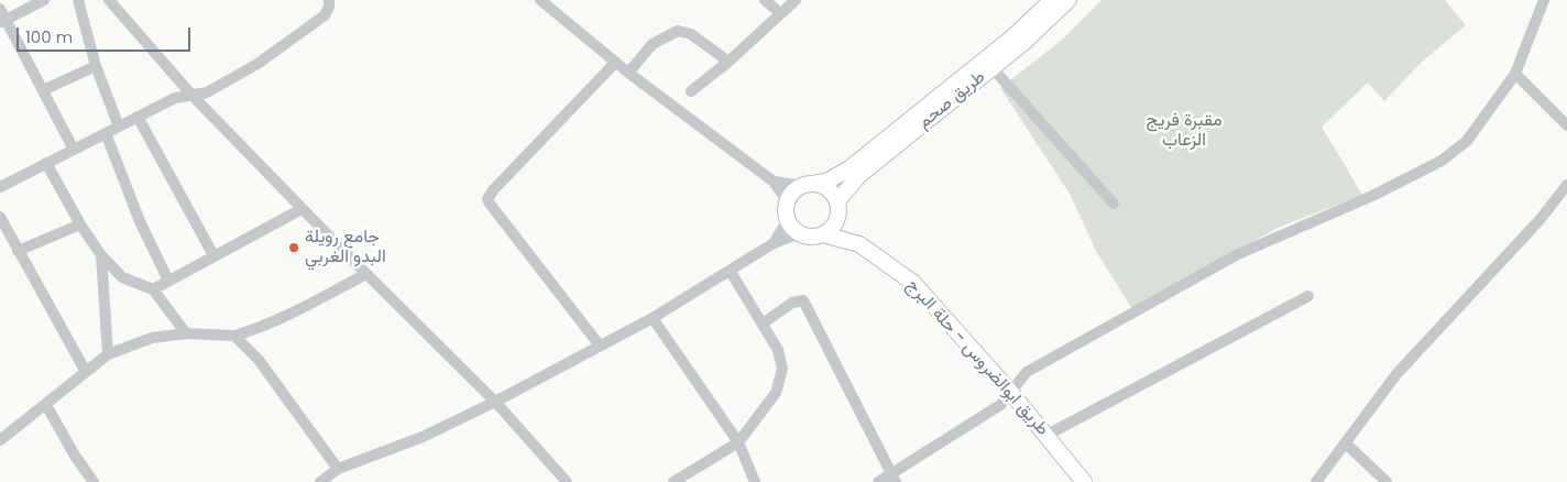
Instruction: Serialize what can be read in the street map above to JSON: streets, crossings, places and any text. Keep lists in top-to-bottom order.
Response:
{
  "streets": {
    "main road": ["طريق صحم", "طريق ابوالضروس - حلة البرج"]
  },
  "crossings": [
    ["طريق صحم", "طريق ابوالضروس - حلة البرج"]
  ],
  "parks": ["مقبرة فريج الزعاب"],
  "places": ["جامع رويلة البدو الغربي"],
  "scale_bar": "100 m"
}
